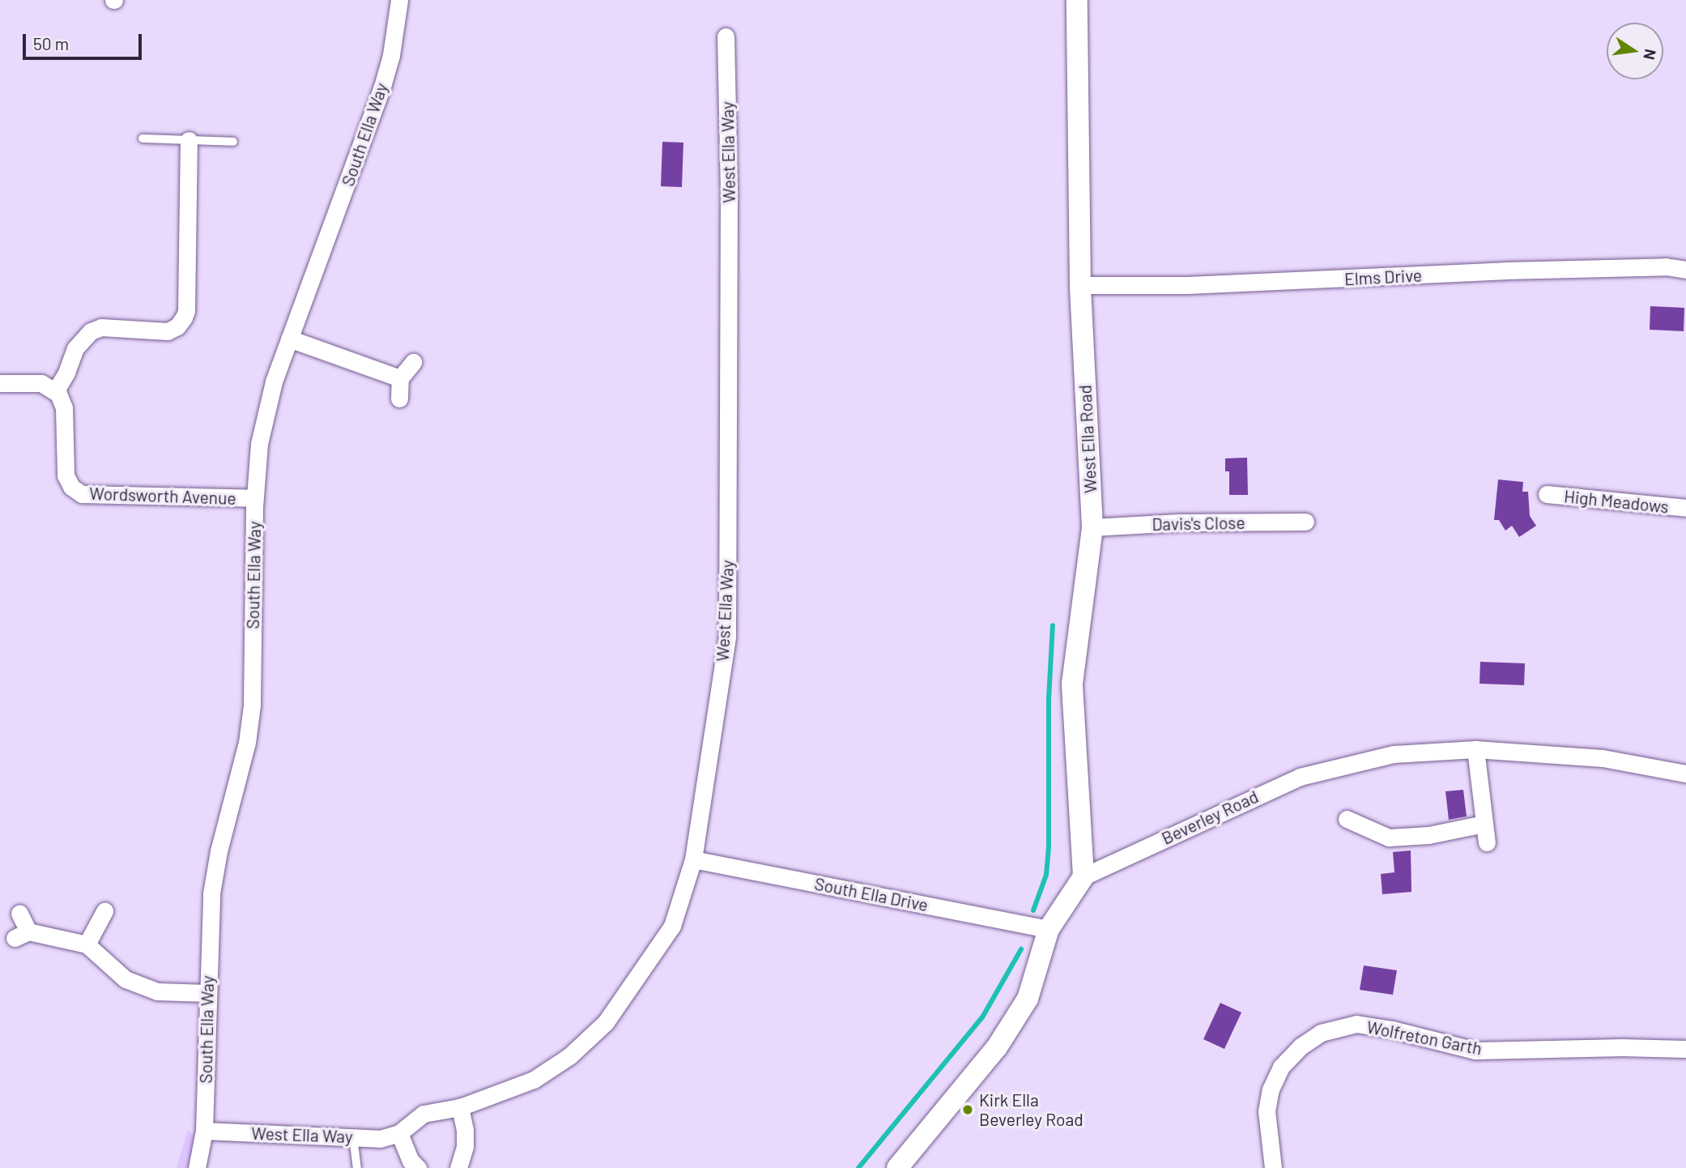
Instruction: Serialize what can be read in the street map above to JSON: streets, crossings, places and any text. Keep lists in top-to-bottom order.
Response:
{
  "streets": {
    "street": [
      "South Ella Way",
      "West Ella Way",
      "Elms Drive",
      "West Ella Road",
      "Wordsworth Avenue",
      "High Meadows",
      "Davis's Close",
      "Beverley Road",
      "South Ella Drive",
      "Wolfreton Garth"
    ]
  },
  "crossings": [
    ["South Ella Way", "West Ella Way"],
    ["South Ella Way", "Wordsworth Avenue"],
    ["West Ella Way", "South Ella Drive"],
    ["Elms Drive", "West Ella Road"],
    ["West Ella Road", "Davis's Close"],
    ["West Ella Road", "Beverley Road"]
  ],
  "places": ["Kirk Ella Beverley Road"],
  "scale_bar": "50 m",
  "north": "right"
}
